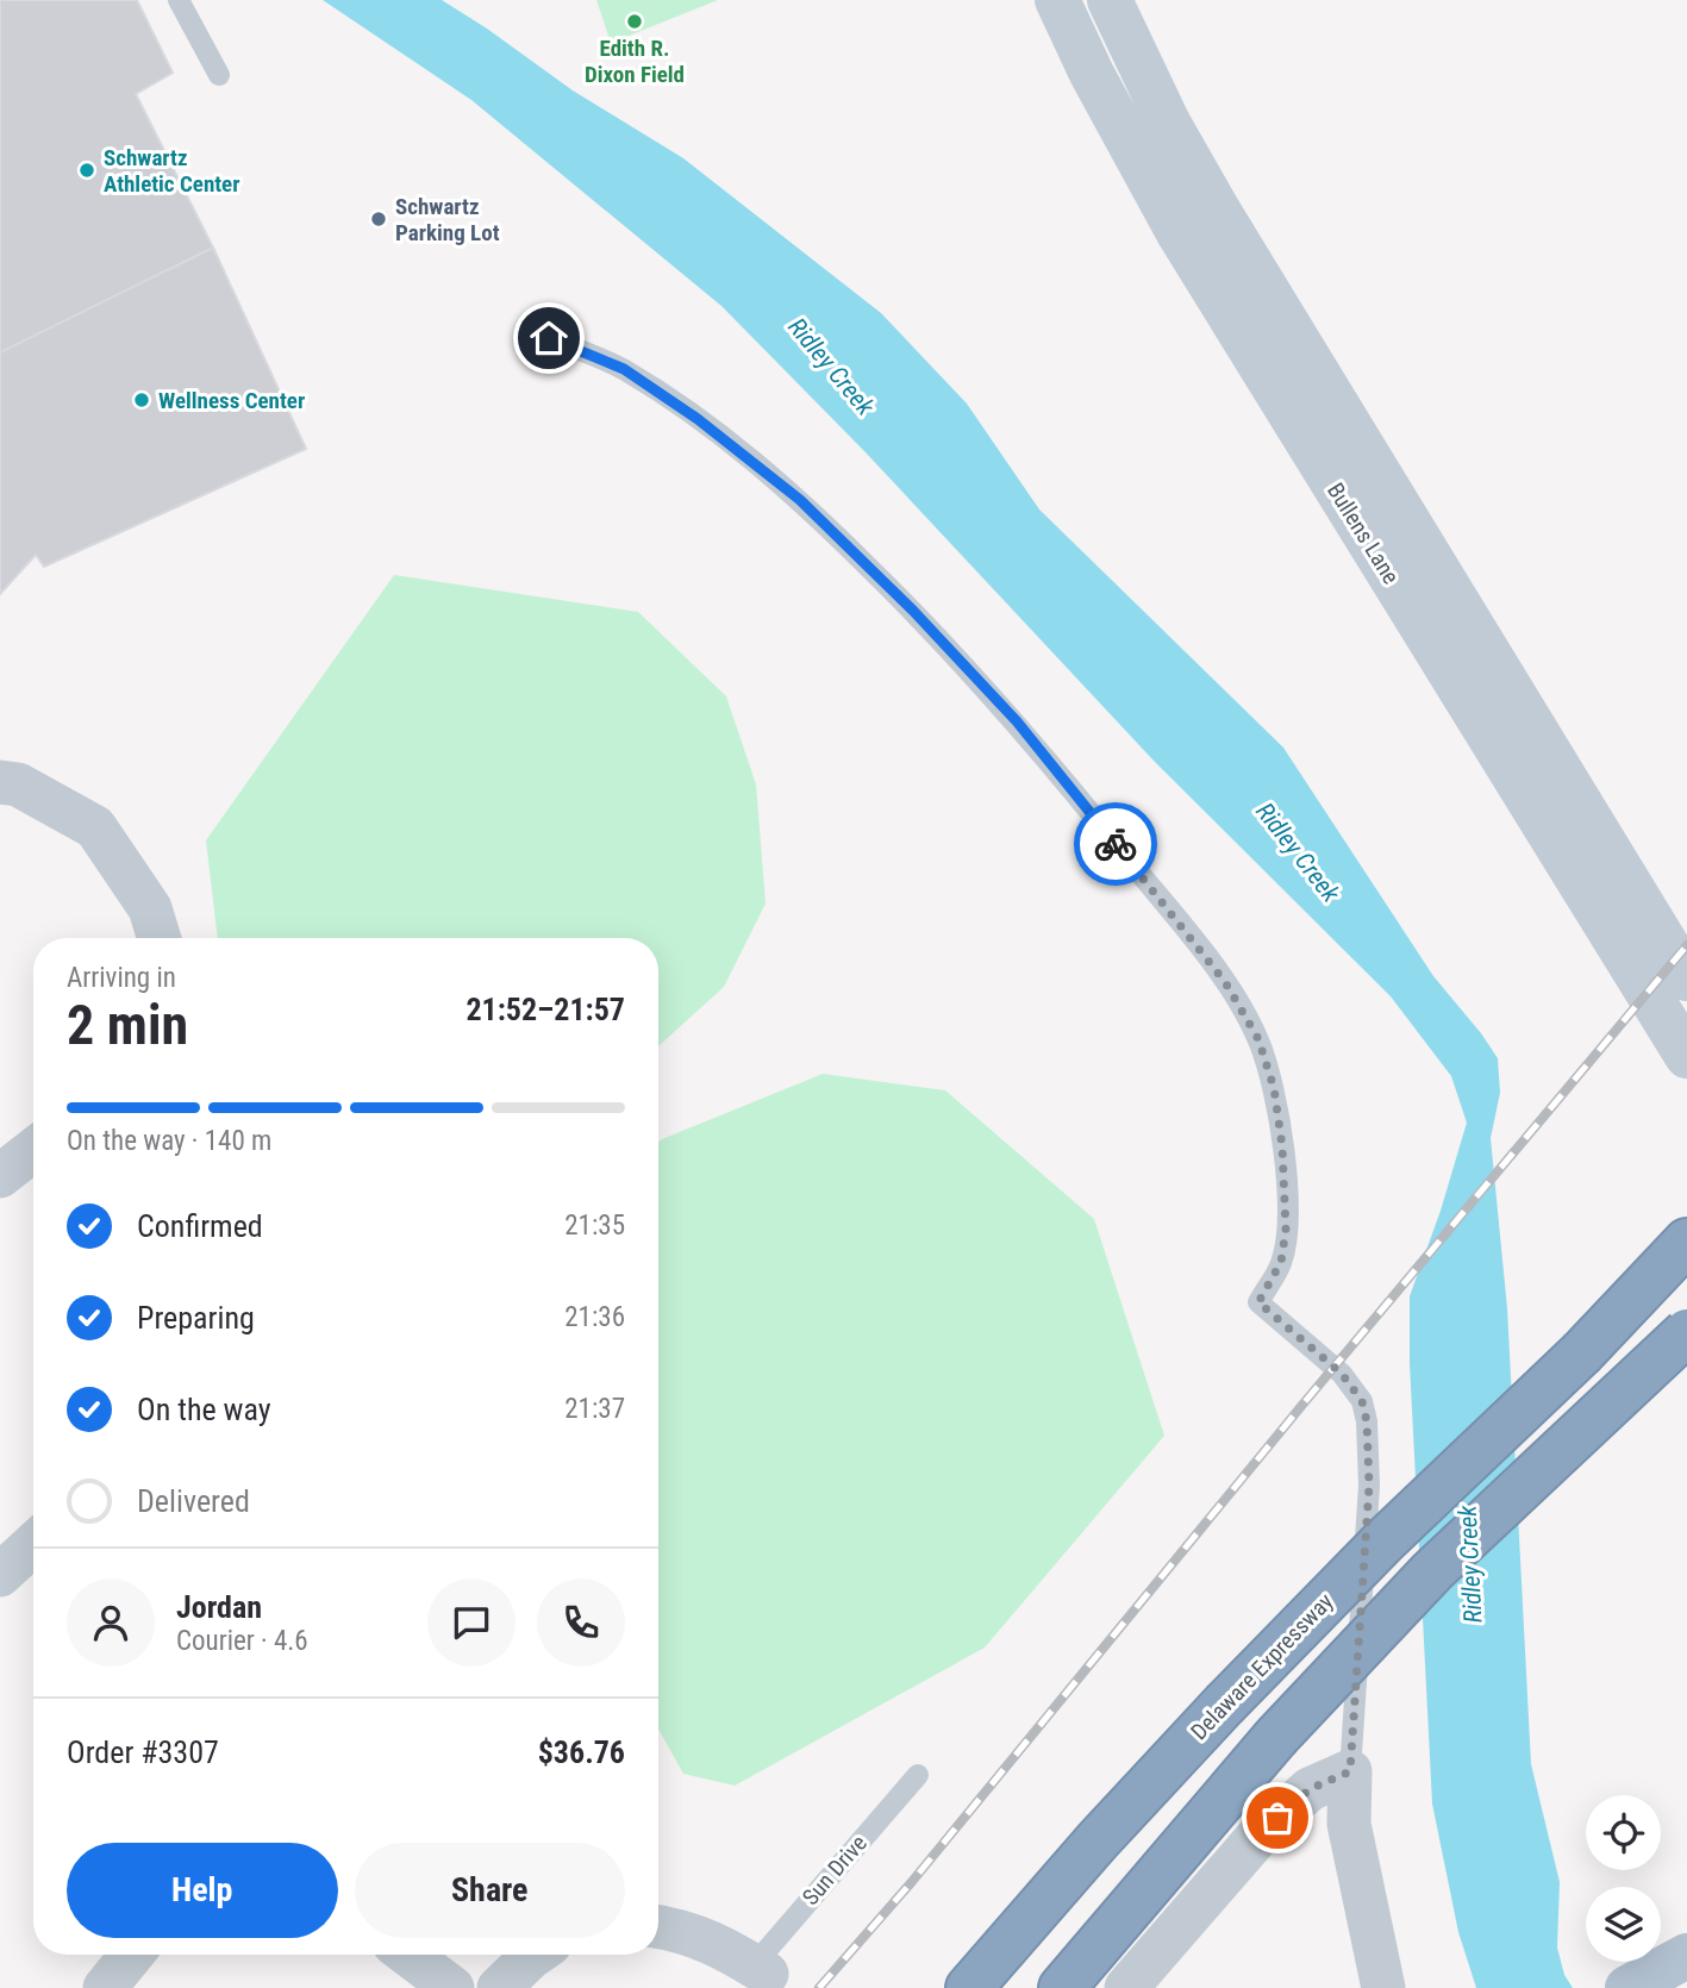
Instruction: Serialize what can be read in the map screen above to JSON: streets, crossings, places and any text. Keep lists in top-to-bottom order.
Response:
{
  "streets": {
    "highway": ["Delaware Expressway"],
    "street": ["Bullens Lane"],
    "lane": ["Sun Drive"]
  },
  "water": ["Ridley Creek"],
  "places": [
    "Edith R. Dixon Field",
    "Schwartz Athletic Center",
    "Schwartz Parking Lot",
    "Wellness Center"
  ],
  "page": {
    "heading": ["2 min", "Arriving in", "21:52–21:57"],
    "panel": [
      "Jordan",
      "Courier · 4.6",
      "Order #3307",
      "$36.76"
    ],
    "bar": "On the way · 140 m",
    "list": [
      ["Confirmed", "21:35"],
      ["Preparing", "21:36"],
      ["On the way", "21:37"],
      "Delivered"
    ],
    "buttons": ["Help", "Share"]
  }
}
